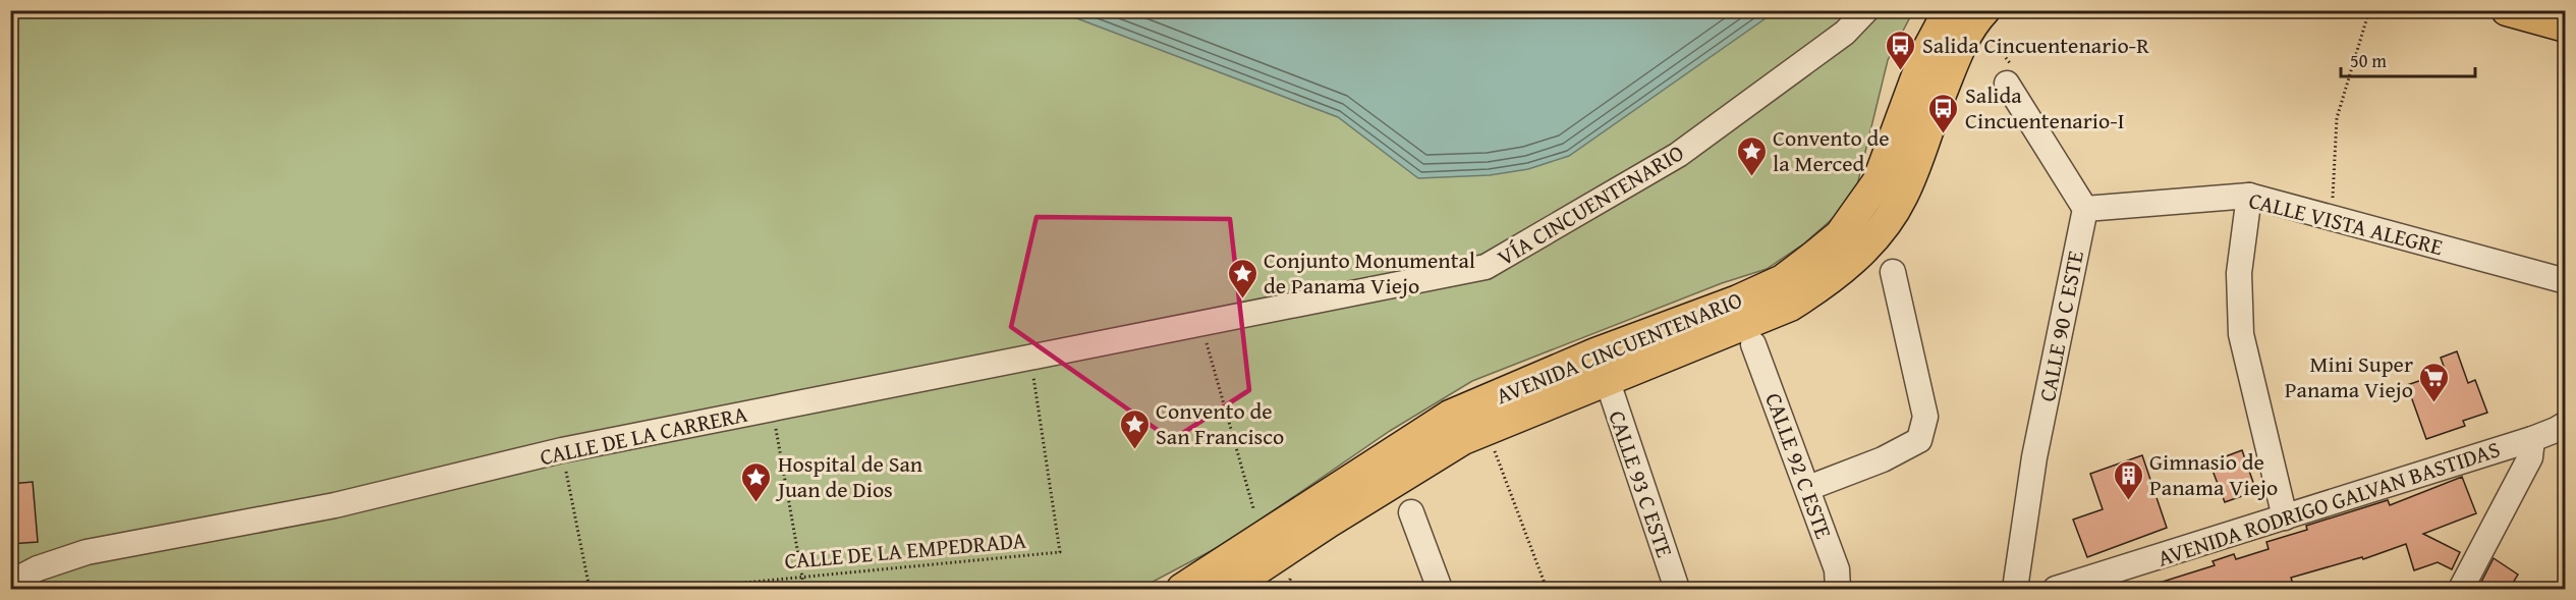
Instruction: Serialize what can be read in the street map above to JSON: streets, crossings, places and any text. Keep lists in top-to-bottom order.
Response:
{
  "streets": {
    "main road": ["AVENIDA CINCUENTENARIO"],
    "street": [
      "VÍA CINCUENTENARIO",
      "CALLE VISTA ALEGRE",
      "CALLE 90 C ESTE",
      "CALLE DE LA CARRERA",
      "CALLE 92 C ESTE",
      "CALLE 93 C ESTE",
      "AVENIDA RODRIGO GALVAN BASTIDAS"
    ],
    "path": ["CALLE DE LA EMPEDRADA"]
  },
  "crossings": [
    ["VÍA CINCUENTENARIO", "CALLE DE LA CARRERA"],
    ["CALLE VISTA ALEGRE", "CALLE 90 C ESTE"],
    ["AVENIDA CINCUENTENARIO", "CALLE 93 C ESTE"],
    ["CALLE DE LA CARRERA", "CALLE DE LA EMPEDRADA"]
  ],
  "places": {
    "bus stop": ["Salida Cincuentenario-R", "Salida Cincuentenario-I"],
    "place": [
      "Convento de la Merced",
      "Conjunto Monumental de Panama Viejo",
      "Convento de San Francisco",
      "Hospital de San Juan de Dios"
    ],
    "supermarket": ["Mini Super Panama Viejo"],
    "building": ["Gimnasio de Panama Viejo"]
  },
  "scale_bar": "50 m"
}
